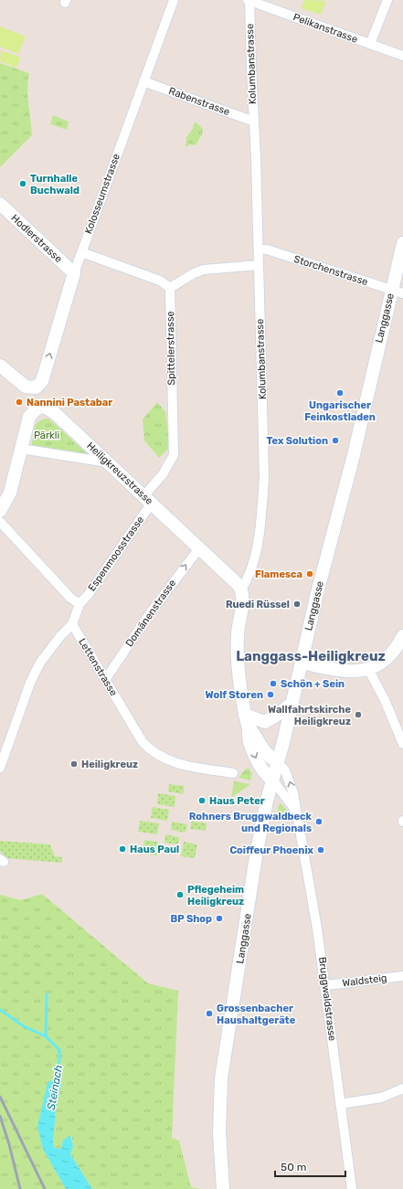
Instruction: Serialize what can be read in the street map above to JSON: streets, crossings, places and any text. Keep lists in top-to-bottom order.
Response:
{
  "streets": {
    "main road": [
      "Kolumbanstrasse",
      "Kolosseumstrasse",
      "Hodlerstrasse",
      "Langgasse",
      "Heiligkreuzstrasse"
    ],
    "street": [
      "Pelikanstrasse",
      "Rabenstrasse",
      "Storchenstrasse",
      "Spittelerstrasse",
      "Espenmoosstrasse",
      "Domänenstrasse",
      "Lettenstrasse",
      "Waldsteig",
      "Bruggwaldstrasse"
    ]
  },
  "crossings": [
    ["Pelikanstrasse", "Kolumbanstrasse"],
    ["Kolumbanstrasse", "Rabenstrasse"],
    ["Kolumbanstrasse", "Storchenstrasse"],
    ["Kolumbanstrasse", "Langgasse"],
    ["Kolumbanstrasse", "Heiligkreuzstrasse"],
    ["Kolumbanstrasse", "Bruggwaldstrasse"],
    ["Rabenstrasse", "Kolosseumstrasse"],
    ["Kolosseumstrasse", "Hodlerstrasse"],
    ["Storchenstrasse", "Langgasse"],
    ["Langgasse", "Bruggwaldstrasse"],
    ["Spittelerstrasse", "Heiligkreuzstrasse"],
    ["Spittelerstrasse", "Espenmoosstrasse"],
    ["Heiligkreuzstrasse", "Espenmoosstrasse"],
    ["Heiligkreuzstrasse", "Domänenstrasse"],
    ["Domänenstrasse", "Lettenstrasse"],
    ["Waldsteig", "Bruggwaldstrasse"]
  ],
  "districts": ["Langgass-Heiligkreuz"],
  "water": ["Steinach"],
  "parks": ["Pärkli"],
  "places": [
    "Turnhalle Buchwald",
    "Ungarischer Feinkostladen",
    "Nannini Pastabar",
    "Tex Solution",
    "Flamesca",
    "Ruedi Rüssel",
    "Schön + Sein",
    "Wolf Storen",
    "Wallfahrtskirche Heiligkreuz",
    "Heiligkreuz",
    "Haus Peter",
    "Rohners Bruggwaldbeck und Regionals",
    "Haus Paul",
    "Coiffeur Phoenix",
    "Pflegeheim Heiligkreuz",
    "BP Shop",
    "Grossenbacher Haushaltgeräte"
  ],
  "scale_bar": "50 m"
}
